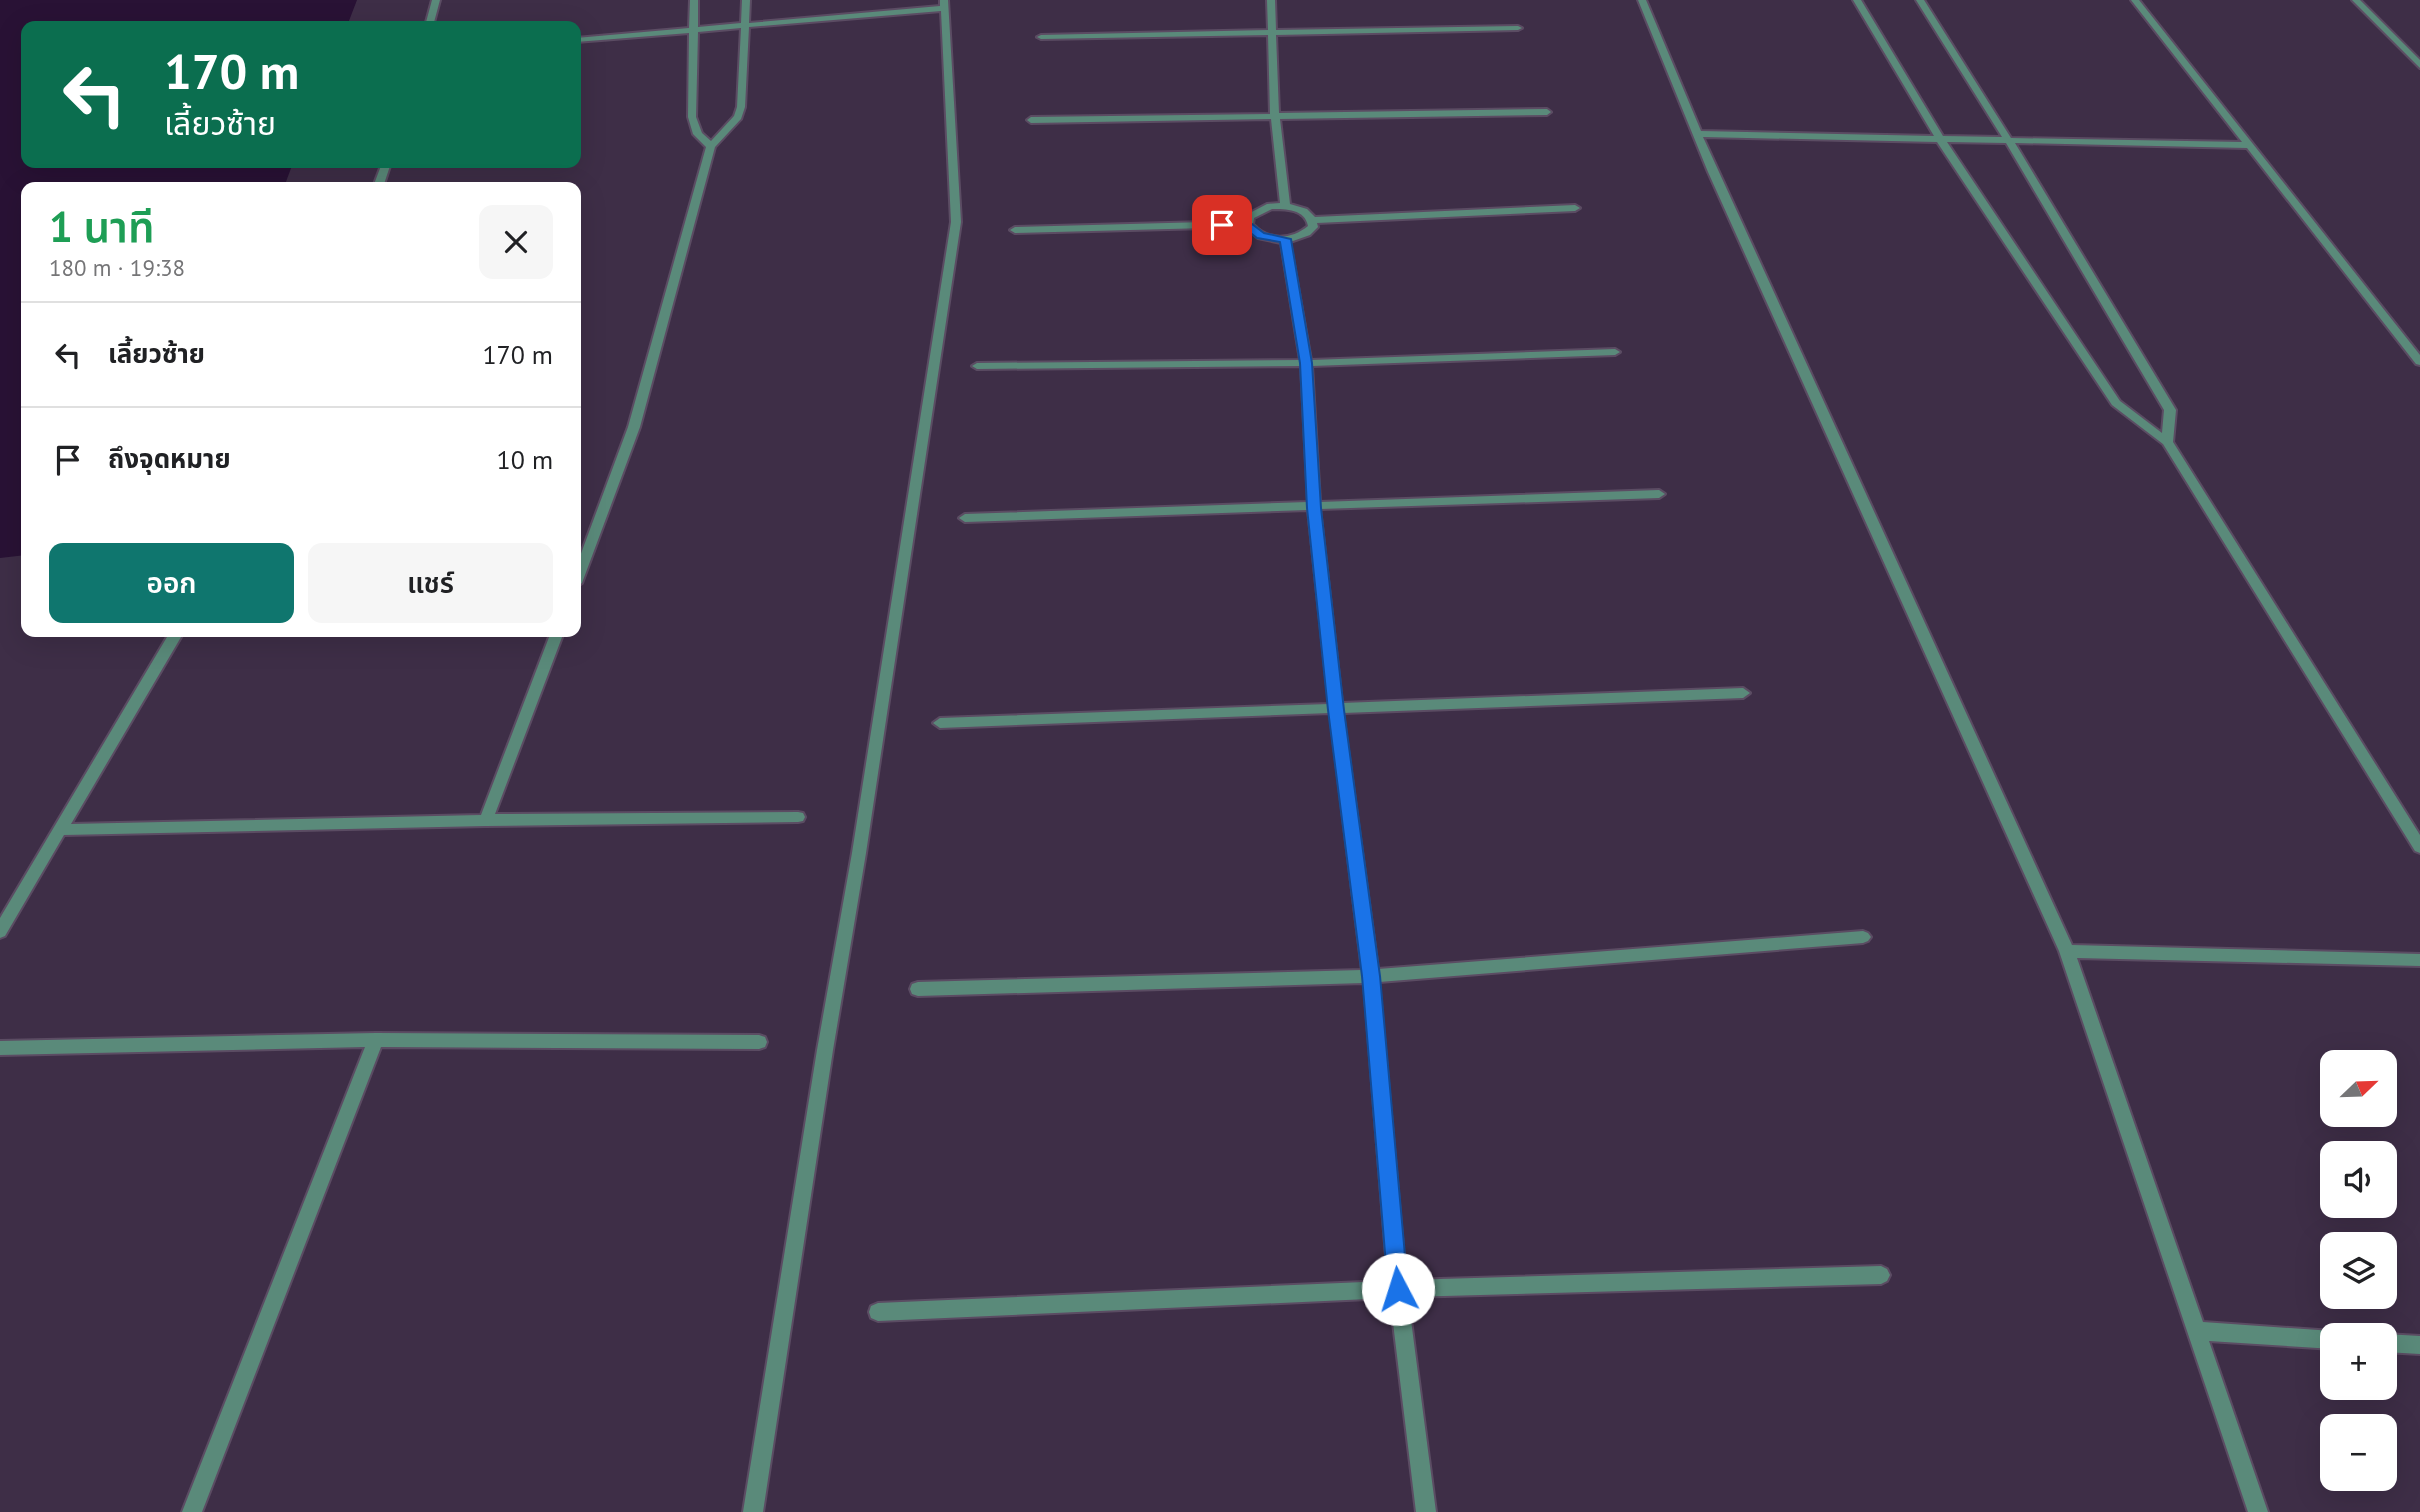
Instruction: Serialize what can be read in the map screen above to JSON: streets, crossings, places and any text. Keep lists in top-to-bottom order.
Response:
{
  "north": "top right",
  "page": {
    "turn": ["170 m", "เลี้ยวซ้าย"],
    "heading": ["1 นาที", "180 m · 19:38"],
    "list": [
      {
        "name": "เลี้ยวซ้าย",
        "value": "170 m"
      },
      {
        "name": "ถึงจุดหมาย",
        "value": "10 m"
      }
    ],
    "buttons": ["ออก", "แชร์"],
    "map_buttons": ["+", "−"]
  }
}
